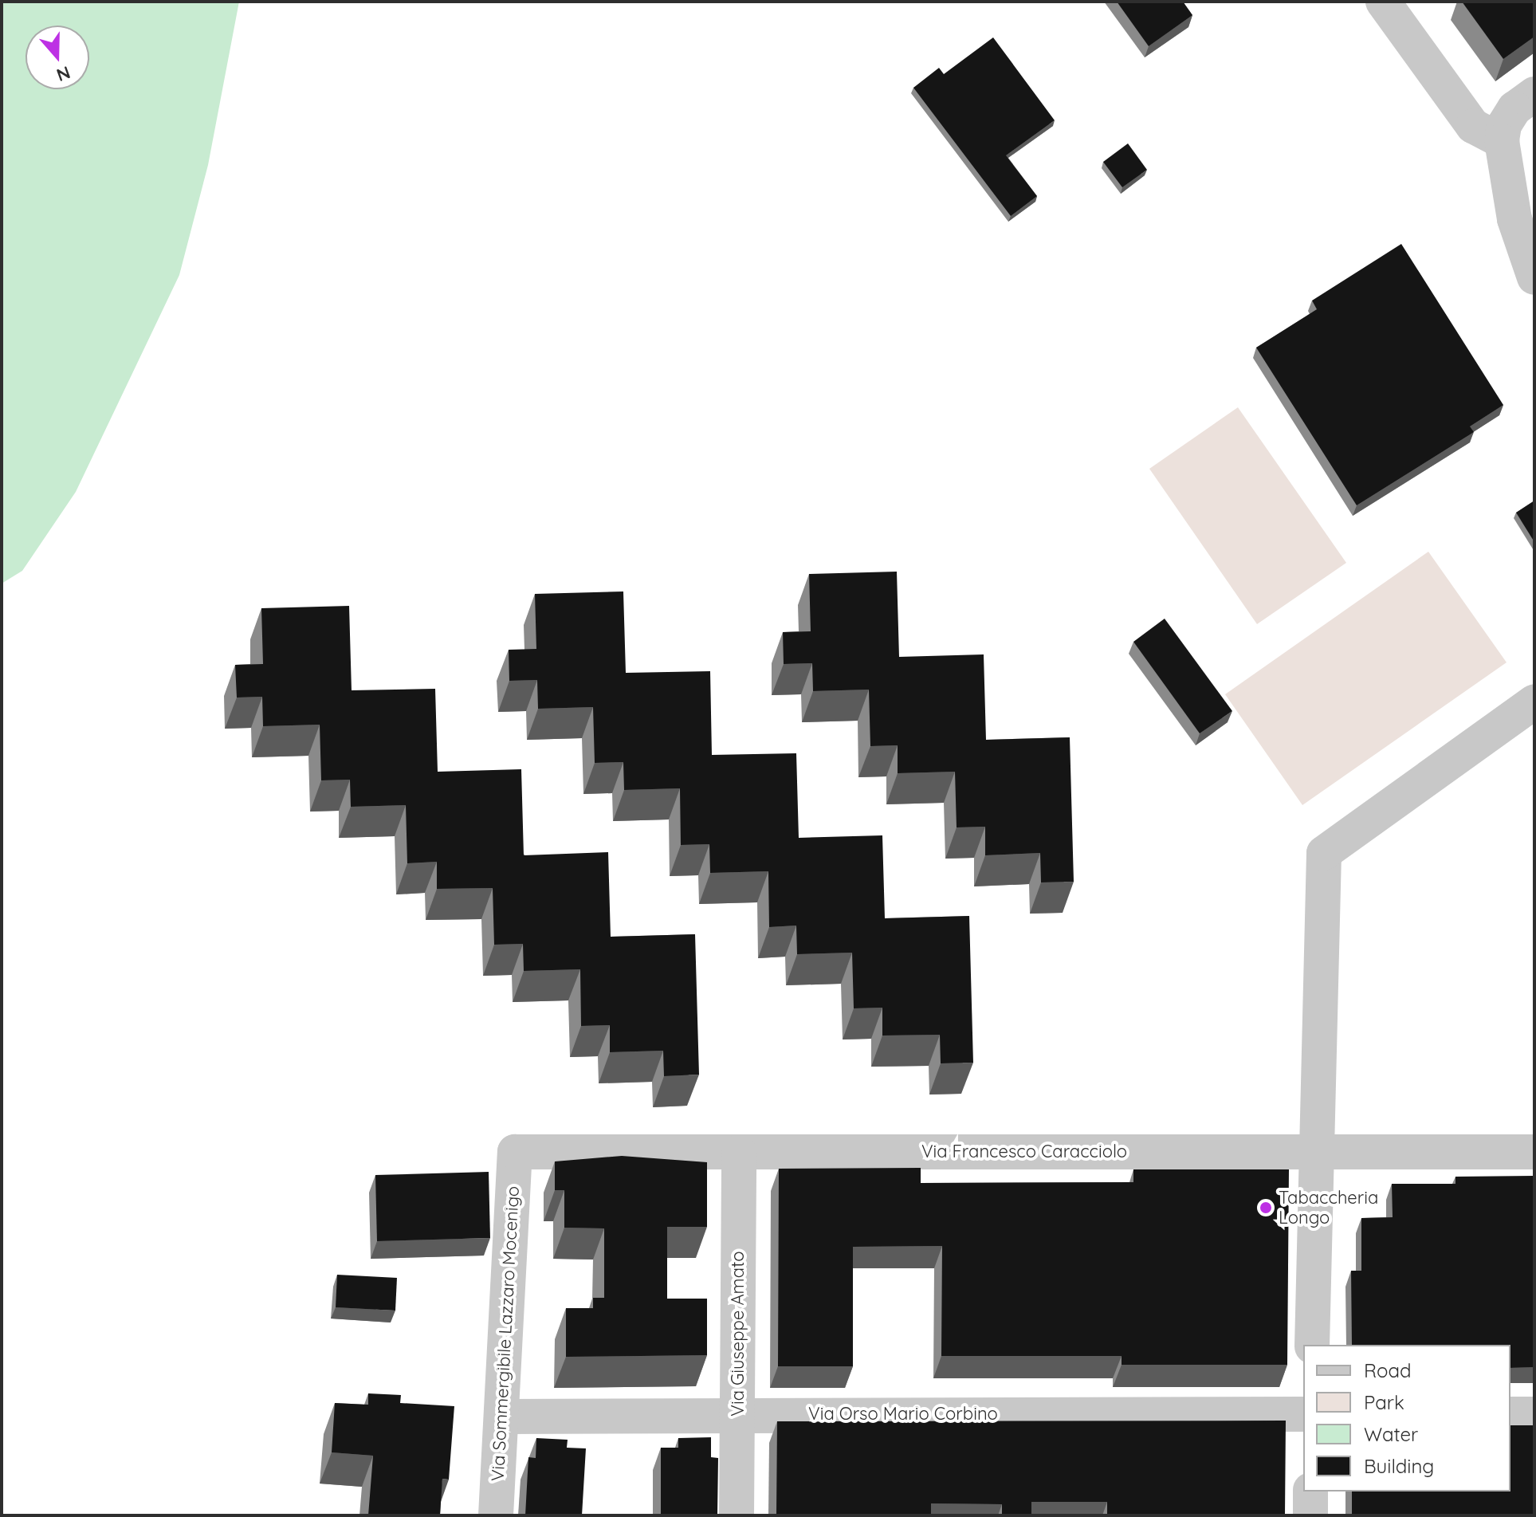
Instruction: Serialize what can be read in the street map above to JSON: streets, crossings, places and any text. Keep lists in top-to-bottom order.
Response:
{
  "streets": {
    "street": [
      "Via Francesco Caracciolo",
      "Via Sommergibile Lazzaro Mocenigo",
      "Via Giuseppe Amato",
      "Via Orso Mario Corbino"
    ]
  },
  "crossings": [
    ["Via Francesco Caracciolo", "Via Sommergibile Lazzaro Mocenigo"],
    ["Via Francesco Caracciolo", "Via Giuseppe Amato"],
    ["Via Sommergibile Lazzaro Mocenigo", "Via Orso Mario Corbino"],
    ["Via Giuseppe Amato", "Via Orso Mario Corbino"]
  ],
  "places": ["Tabaccheria Longo"],
  "legend": [
    "Road",
    "Park",
    "Water",
    "Building"
  ],
  "north": "bottom"
}
